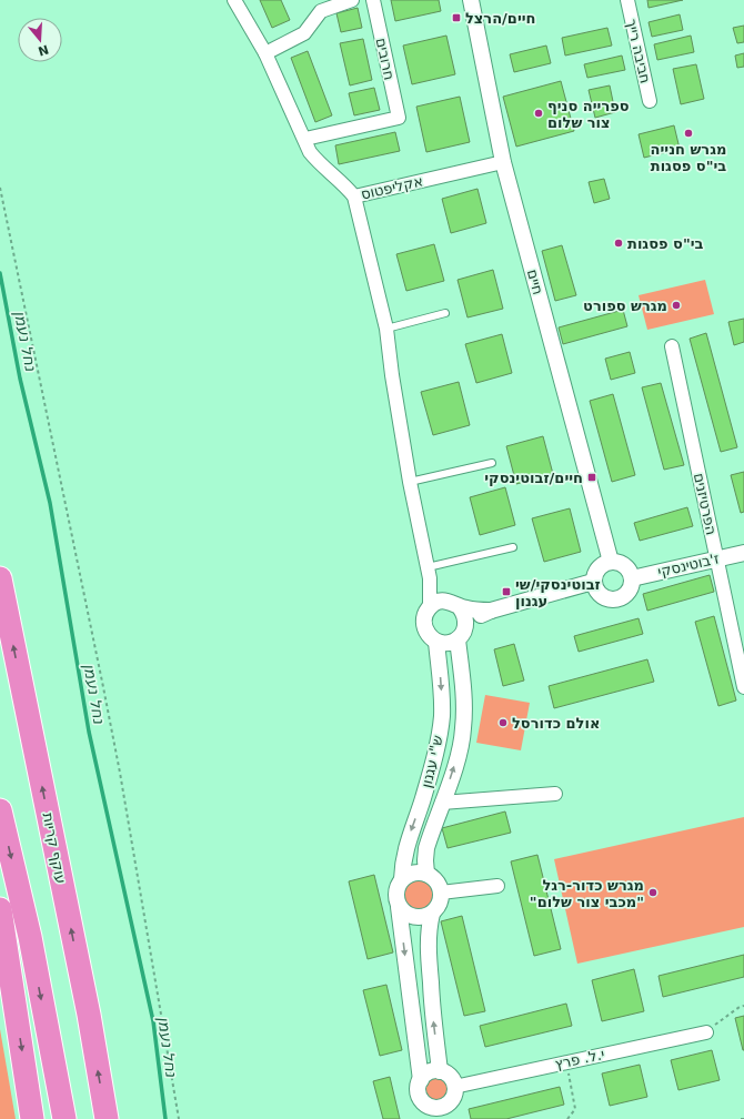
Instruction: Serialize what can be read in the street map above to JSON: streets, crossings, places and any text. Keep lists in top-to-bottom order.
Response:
{
  "streets": {
    "highway": ["עוקף קריות"],
    "street": [
      "חביבה רייך",
      "חרובים",
      "אקליפטוס",
      "חיים",
      "הפרטיזנים",
      "ז'בוטינסקי",
      "ש\"י עגנון",
      "י.ל. פרץ"
    ]
  },
  "crossings": [
    ["חרובים", "אקליפטוס"],
    ["אקליפטוס", "חיים"],
    ["חיים", "ז'בוטינסקי"],
    ["הפרטיזנים", "ז'בוטינסקי"]
  ],
  "water": ["נחל נעמן"],
  "places": {
    "transit": ["חיים/הרצל", "חיים/זבוטינסקי", "זבוטינסקי/שי עגנון"],
    "other": [
      "ספרייה סניף צור שלום",
      "מגרש חנייה בי\"ס פסגות",
      "בי\"ס פסגות",
      "מגרש ספורט",
      "אולם כדורסל",
      "מגרש כדור-רגל \"מכבי צור שלום\""
    ]
  },
  "north": "bottom"
}
